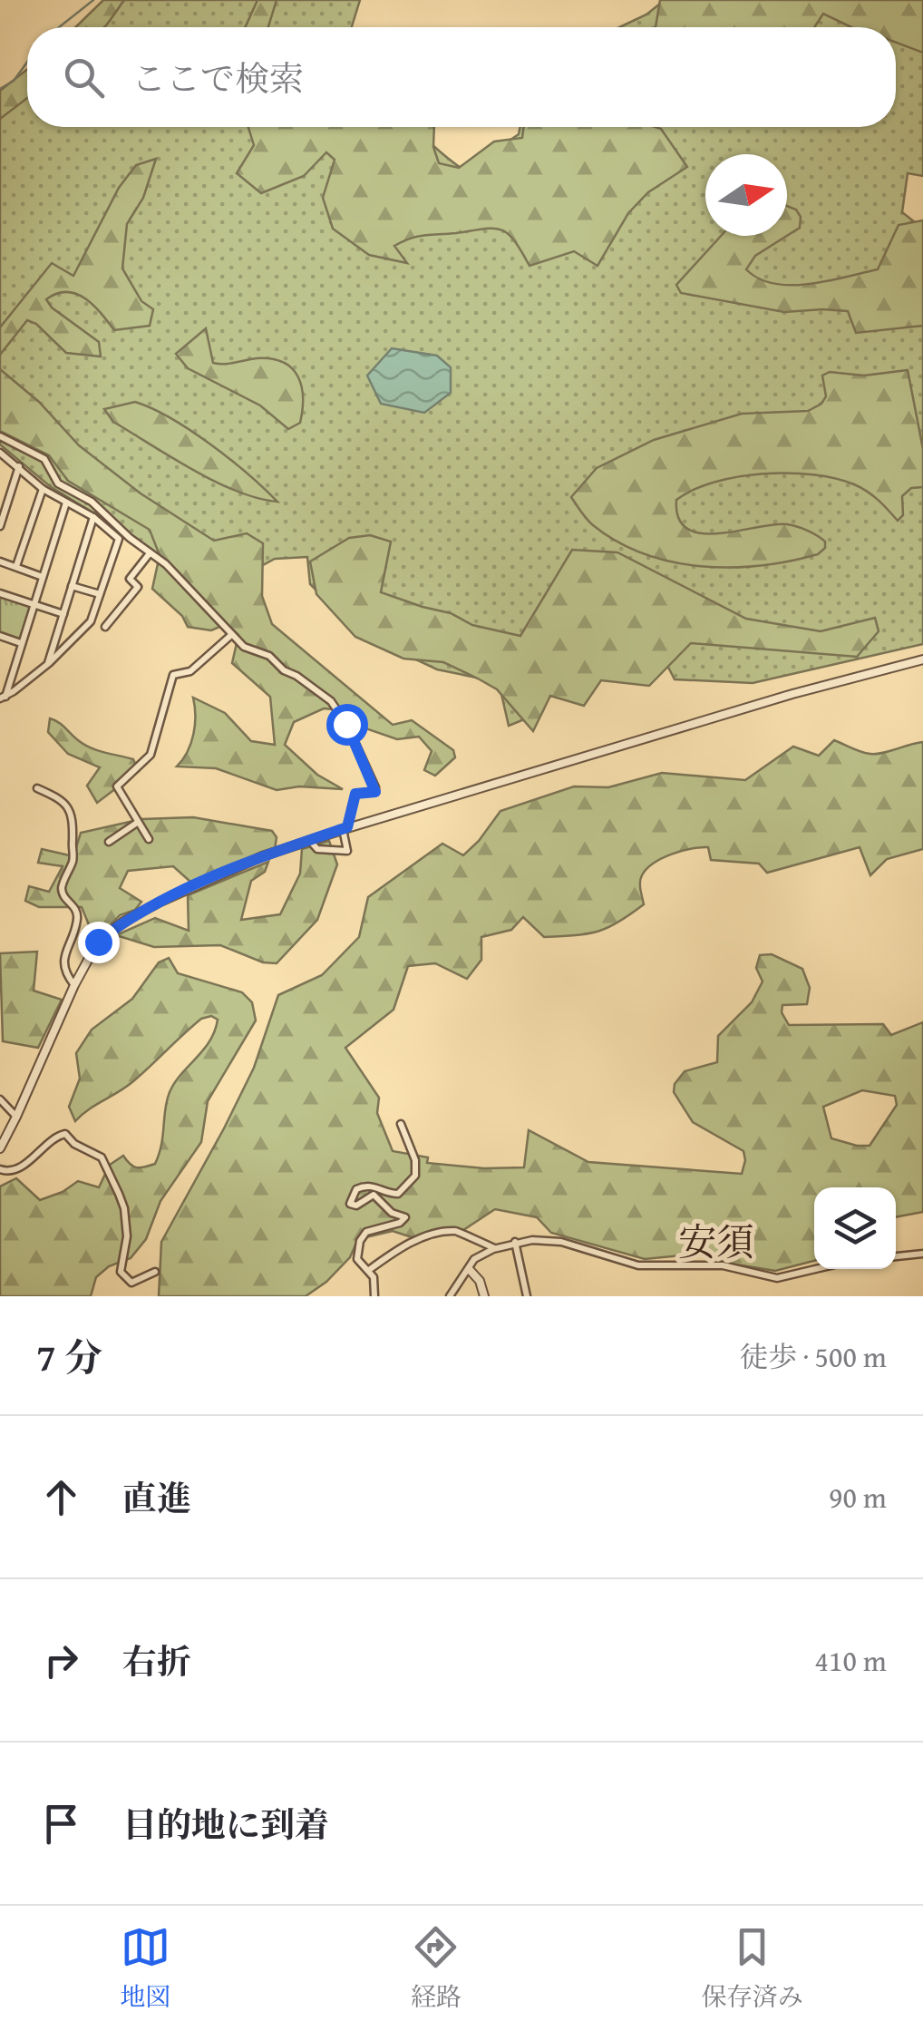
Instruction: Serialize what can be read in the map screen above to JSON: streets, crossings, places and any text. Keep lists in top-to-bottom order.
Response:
{
  "districts": ["安須"],
  "north": "right",
  "page": {
    "search": "ここで検索",
    "heading": ["7 分", "徒歩 · 500 m"],
    "list": [
      ["直進", "90 m"],
      ["右折", "410 m"],
      "目的地に到着"
    ],
    "nav": ["地図", "経路", "保存済み"]
  }
}
